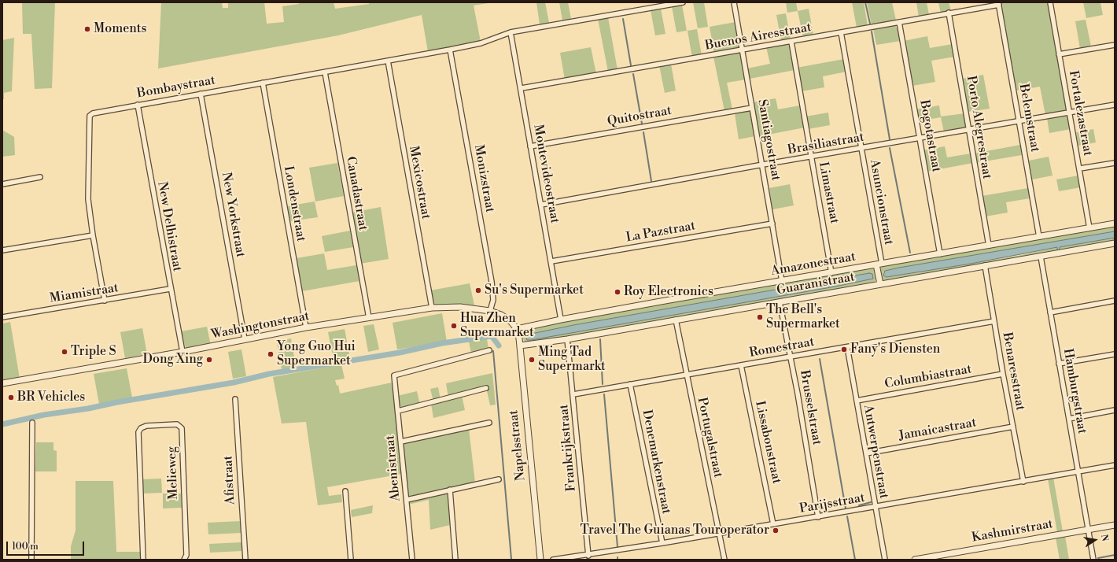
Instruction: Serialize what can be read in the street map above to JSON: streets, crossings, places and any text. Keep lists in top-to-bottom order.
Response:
{
  "streets": {
    "street": [
      "Buenos Airesstraat",
      "Bombaystraat",
      "Fortalezastraat",
      "Quitostraat",
      "Belemstraat",
      "Porto Alegrestraat",
      "Bogotastraat",
      "Santiagostraat",
      "Brasiliastraat",
      "Montevideostraat",
      "Monizstraat",
      "Mexicostraat",
      "Limastraat",
      "Canadastraat",
      "Asuncionstraat",
      "Londenstraat",
      "New Yorkstraat",
      "New Delhistraat",
      "La Pazstraat",
      "Amazonestraat",
      "Guaranistraat",
      "Miamistraat",
      "Washingtonstraat",
      "Romestraat",
      "Benaresstraat",
      "Columbiastraat",
      "Hamburgstraat",
      "Brusselstraat",
      "Jamaicastraat",
      "Portugalstraat",
      "Lissabonstraat",
      "Napelsstraat",
      "Frankrijkstraat",
      "Antwerpenstraat",
      "Denemarkenstraat",
      "Abenistraat",
      "Melieweg",
      "Afistraat",
      "Parijsstraat",
      "Kashmirstraat"
    ]
  },
  "crossings": [
    ["Buenos Airesstraat", "Belemstraat"],
    ["Buenos Airesstraat", "Porto Alegrestraat"],
    ["Buenos Airesstraat", "Bogotastraat"],
    ["Buenos Airesstraat", "Santiagostraat"],
    ["Buenos Airesstraat", "Montevideostraat"],
    ["Buenos Airesstraat", "Limastraat"],
    ["Buenos Airesstraat", "Asuncionstraat"],
    ["Bombaystraat", "Montevideostraat"],
    ["Bombaystraat", "Monizstraat"],
    ["Bombaystraat", "Mexicostraat"],
    ["Bombaystraat", "Canadastraat"],
    ["Bombaystraat", "Londenstraat"],
    ["Bombaystraat", "New Yorkstraat"],
    ["Bombaystraat", "New Delhistraat"],
    ["Bombaystraat", "Miamistraat"],
    ["Fortalezastraat", "Brasiliastraat"],
    ["Fortalezastraat", "Amazonestraat"],
    ["Quitostraat", "Santiagostraat"],
    ["Quitostraat", "Montevideostraat"],
    ["Belemstraat", "Brasiliastraat"],
    ["Belemstraat", "Amazonestraat"],
    ["Porto Alegrestraat", "Brasiliastraat"],
    ["Porto Alegrestraat", "Amazonestraat"],
    ["Bogotastraat", "Brasiliastraat"],
    ["Bogotastraat", "Amazonestraat"],
    ["Santiagostraat", "Brasiliastraat"],
    ["Santiagostraat", "La Pazstraat"],
    ["Santiagostraat", "Amazonestraat"],
    ["Brasiliastraat", "Montevideostraat"],
    ["Brasiliastraat", "Limastraat"],
    ["Brasiliastraat", "Asuncionstraat"],
    ["Montevideostraat", "La Pazstraat"],
    ["Montevideostraat", "Amazonestraat"],
    ["Monizstraat", "Washingtonstraat"],
    ["Mexicostraat", "Washingtonstraat"],
    ["Limastraat", "Amazonestraat"],
    ["Canadastraat", "Washingtonstraat"],
    ["Asuncionstraat", "Amazonestraat"],
    ["Londenstraat", "Washingtonstraat"],
    ["New Yorkstraat", "Washingtonstraat"],
    ["New Delhistraat", "Miamistraat"],
    ["New Delhistraat", "Washingtonstraat"],
    ["Amazonestraat", "Washingtonstraat"],
    ["Amazonestraat", "Napelsstraat"],
    ["Guaranistraat", "Benaresstraat"],
    ["Guaranistraat", "Hamburgstraat"],
    ["Guaranistraat", "Brusselstraat"],
    ["Guaranistraat", "Portugalstraat"],
    ["Guaranistraat", "Napelsstraat"],
    ["Guaranistraat", "Frankrijkstraat"],
    ["Washingtonstraat", "Napelsstraat"],
    ["Romestraat", "Benaresstraat"],
    ["Romestraat", "Brusselstraat"],
    ["Romestraat", "Portugalstraat"],
    ["Romestraat", "Lissabonstraat"],
    ["Romestraat", "Frankrijkstraat"],
    ["Romestraat", "Antwerpenstraat"],
    ["Romestraat", "Denemarkenstraat"],
    ["Benaresstraat", "Columbiastraat"],
    ["Benaresstraat", "Jamaicastraat"],
    ["Benaresstraat", "Parijsstraat"],
    ["Columbiastraat", "Antwerpenstraat"],
    ["Hamburgstraat", "Parijsstraat"],
    ["Hamburgstraat", "Kashmirstraat"],
    ["Brusselstraat", "Parijsstraat"],
    ["Jamaicastraat", "Antwerpenstraat"],
    ["Portugalstraat", "Parijsstraat"],
    ["Lissabonstraat", "Parijsstraat"],
    ["Frankrijkstraat", "Parijsstraat"],
    ["Antwerpenstraat", "Parijsstraat"],
    ["Denemarkenstraat", "Parijsstraat"]
  ],
  "places": [
    "Moments",
    "Su's Supermarket",
    "Roy Electronics",
    "The Bell's Supermarket",
    "Hua Zhen Supermarket",
    "Fany's Diensten",
    "Triple S",
    "Yong Guo Hui Supermarket",
    "Dong Xing",
    "Ming Tad Supermarkt",
    "BR Vehicles",
    "Travel The Guianas Touroperator"
  ],
  "scale_bar": "100 m",
  "north": "right"
}
